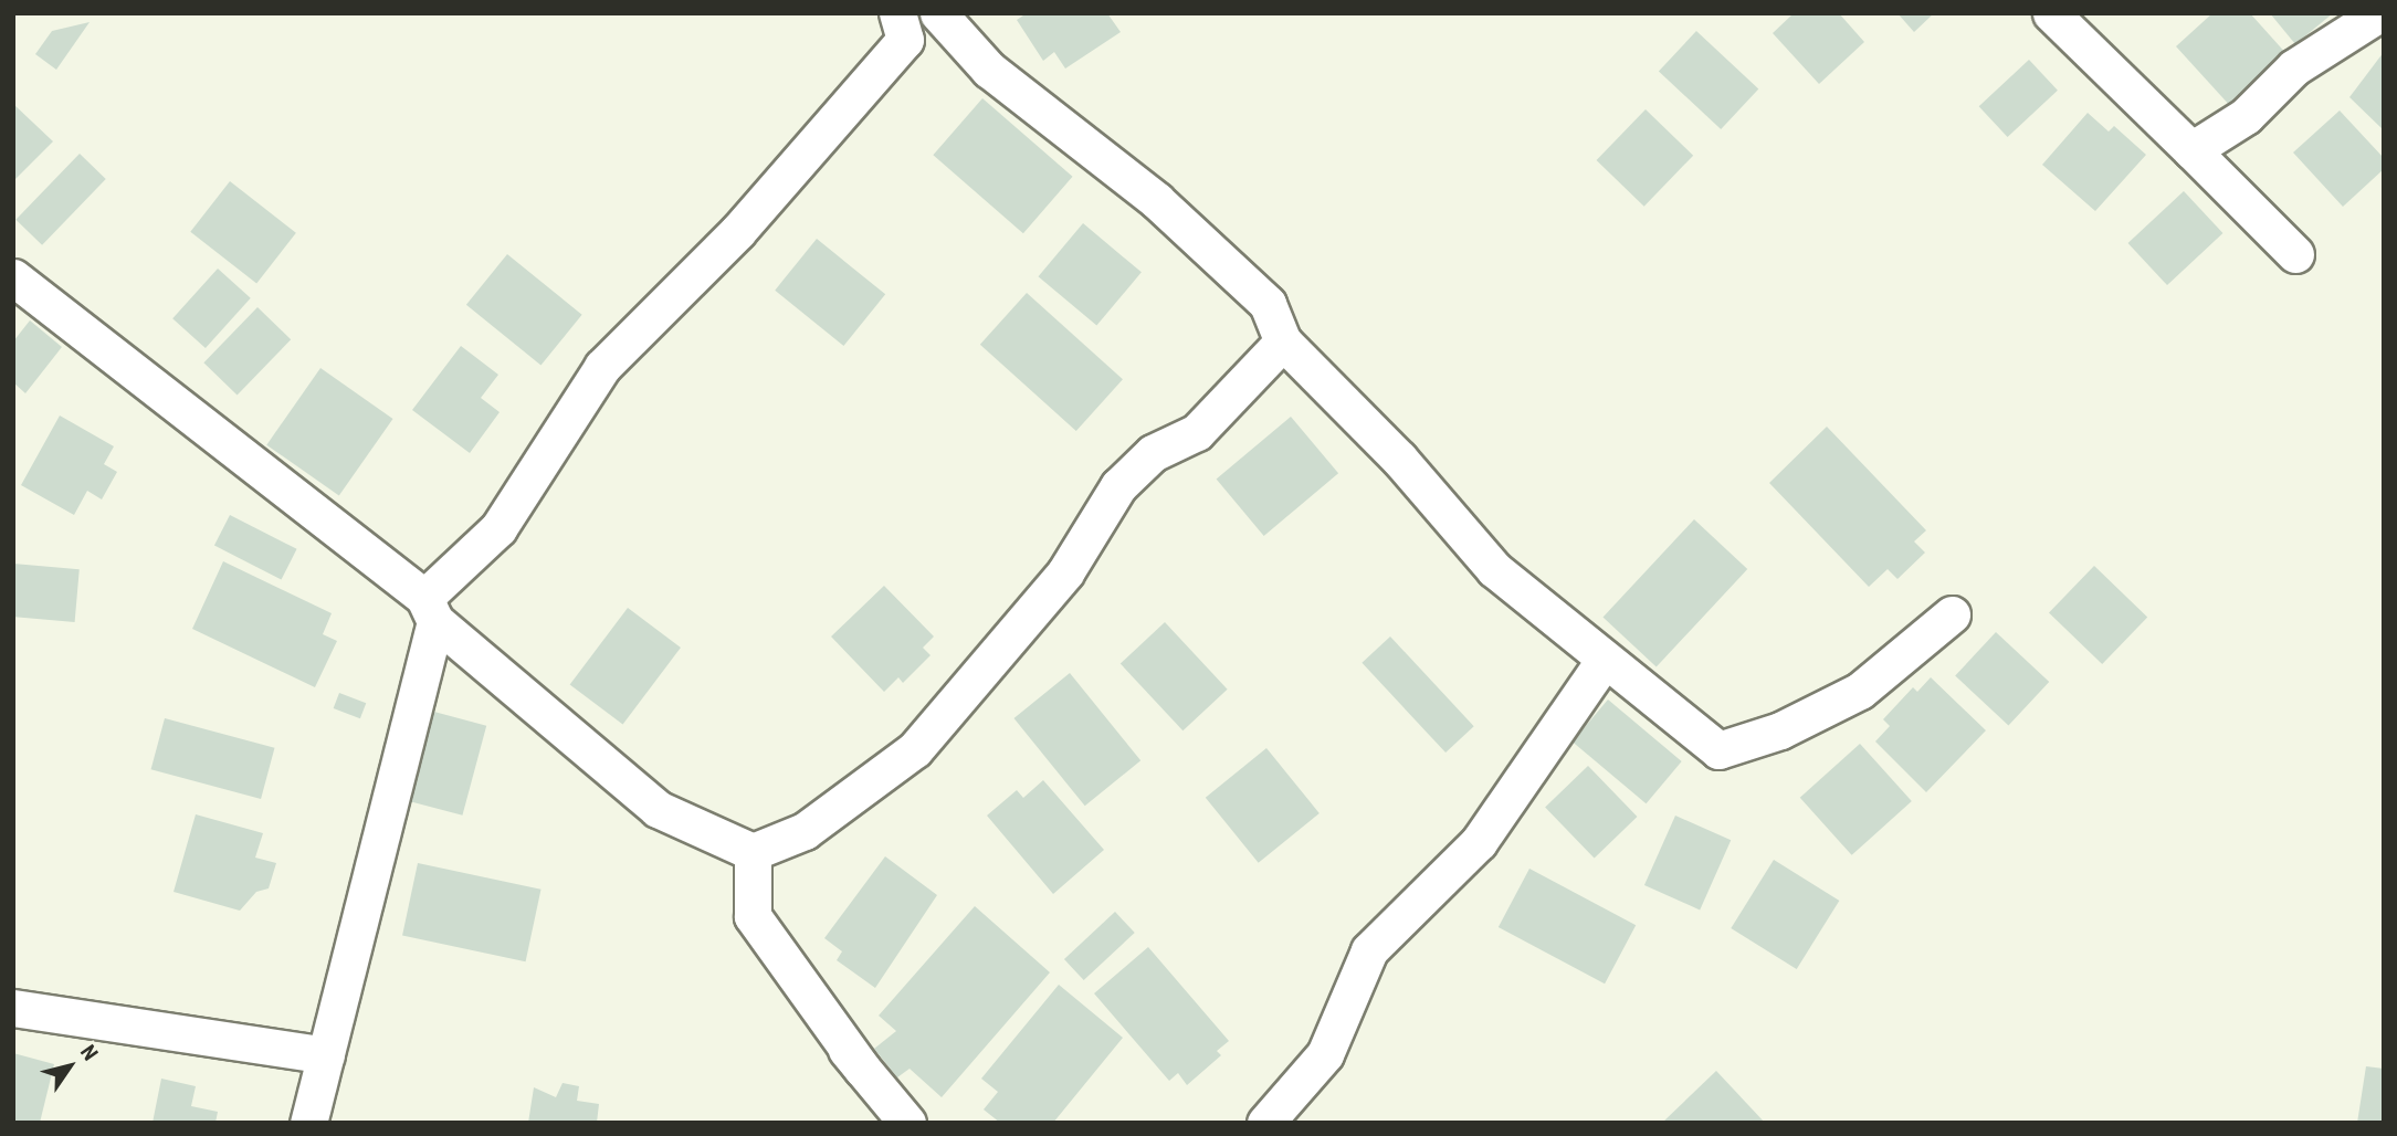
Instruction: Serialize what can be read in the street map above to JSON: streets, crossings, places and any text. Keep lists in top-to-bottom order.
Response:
{
  "north": "top right"
}
